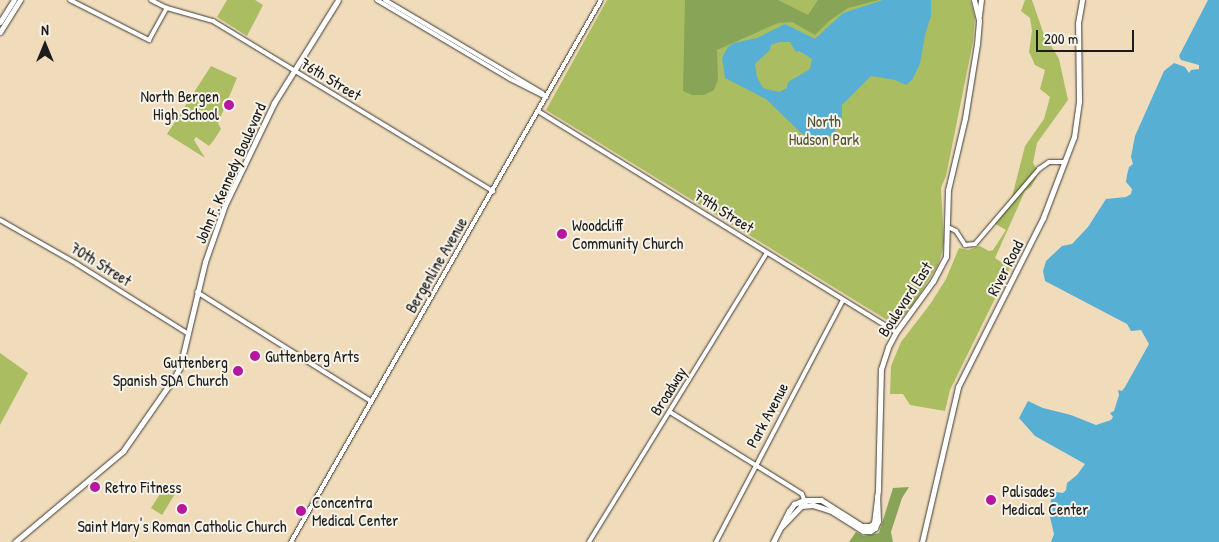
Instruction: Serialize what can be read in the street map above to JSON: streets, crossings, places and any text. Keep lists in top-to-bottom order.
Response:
{
  "streets": {
    "main road": ["John F. Kennedy Boulevard", "River Road", "Boulevard East"],
    "street": [
      "76th Street",
      "79th Street",
      "70th Street",
      "Bergenline Avenue",
      "Broadway",
      "Park Avenue"
    ]
  },
  "crossings": [
    ["76th Street", "John F. Kennedy Boulevard"],
    ["76th Street", "Bergenline Avenue"],
    ["John F. Kennedy Boulevard", "70th Street"],
    ["79th Street", "Bergenline Avenue"],
    ["79th Street", "Boulevard East"],
    ["79th Street", "Broadway"],
    ["79th Street", "Park Avenue"]
  ],
  "parks": ["North Hudson Park"],
  "places": [
    "North Bergen High School",
    "Woodcliff Community Church",
    "Guttenberg Arts",
    "Guttenberg Spanish SDA Church",
    "Retro Fitness",
    "Palisades Medical Center",
    "Saint Mary's Roman Catholic Church",
    "Concentra Medical Center"
  ],
  "scale_bar": "200 m",
  "north": "top"
}
